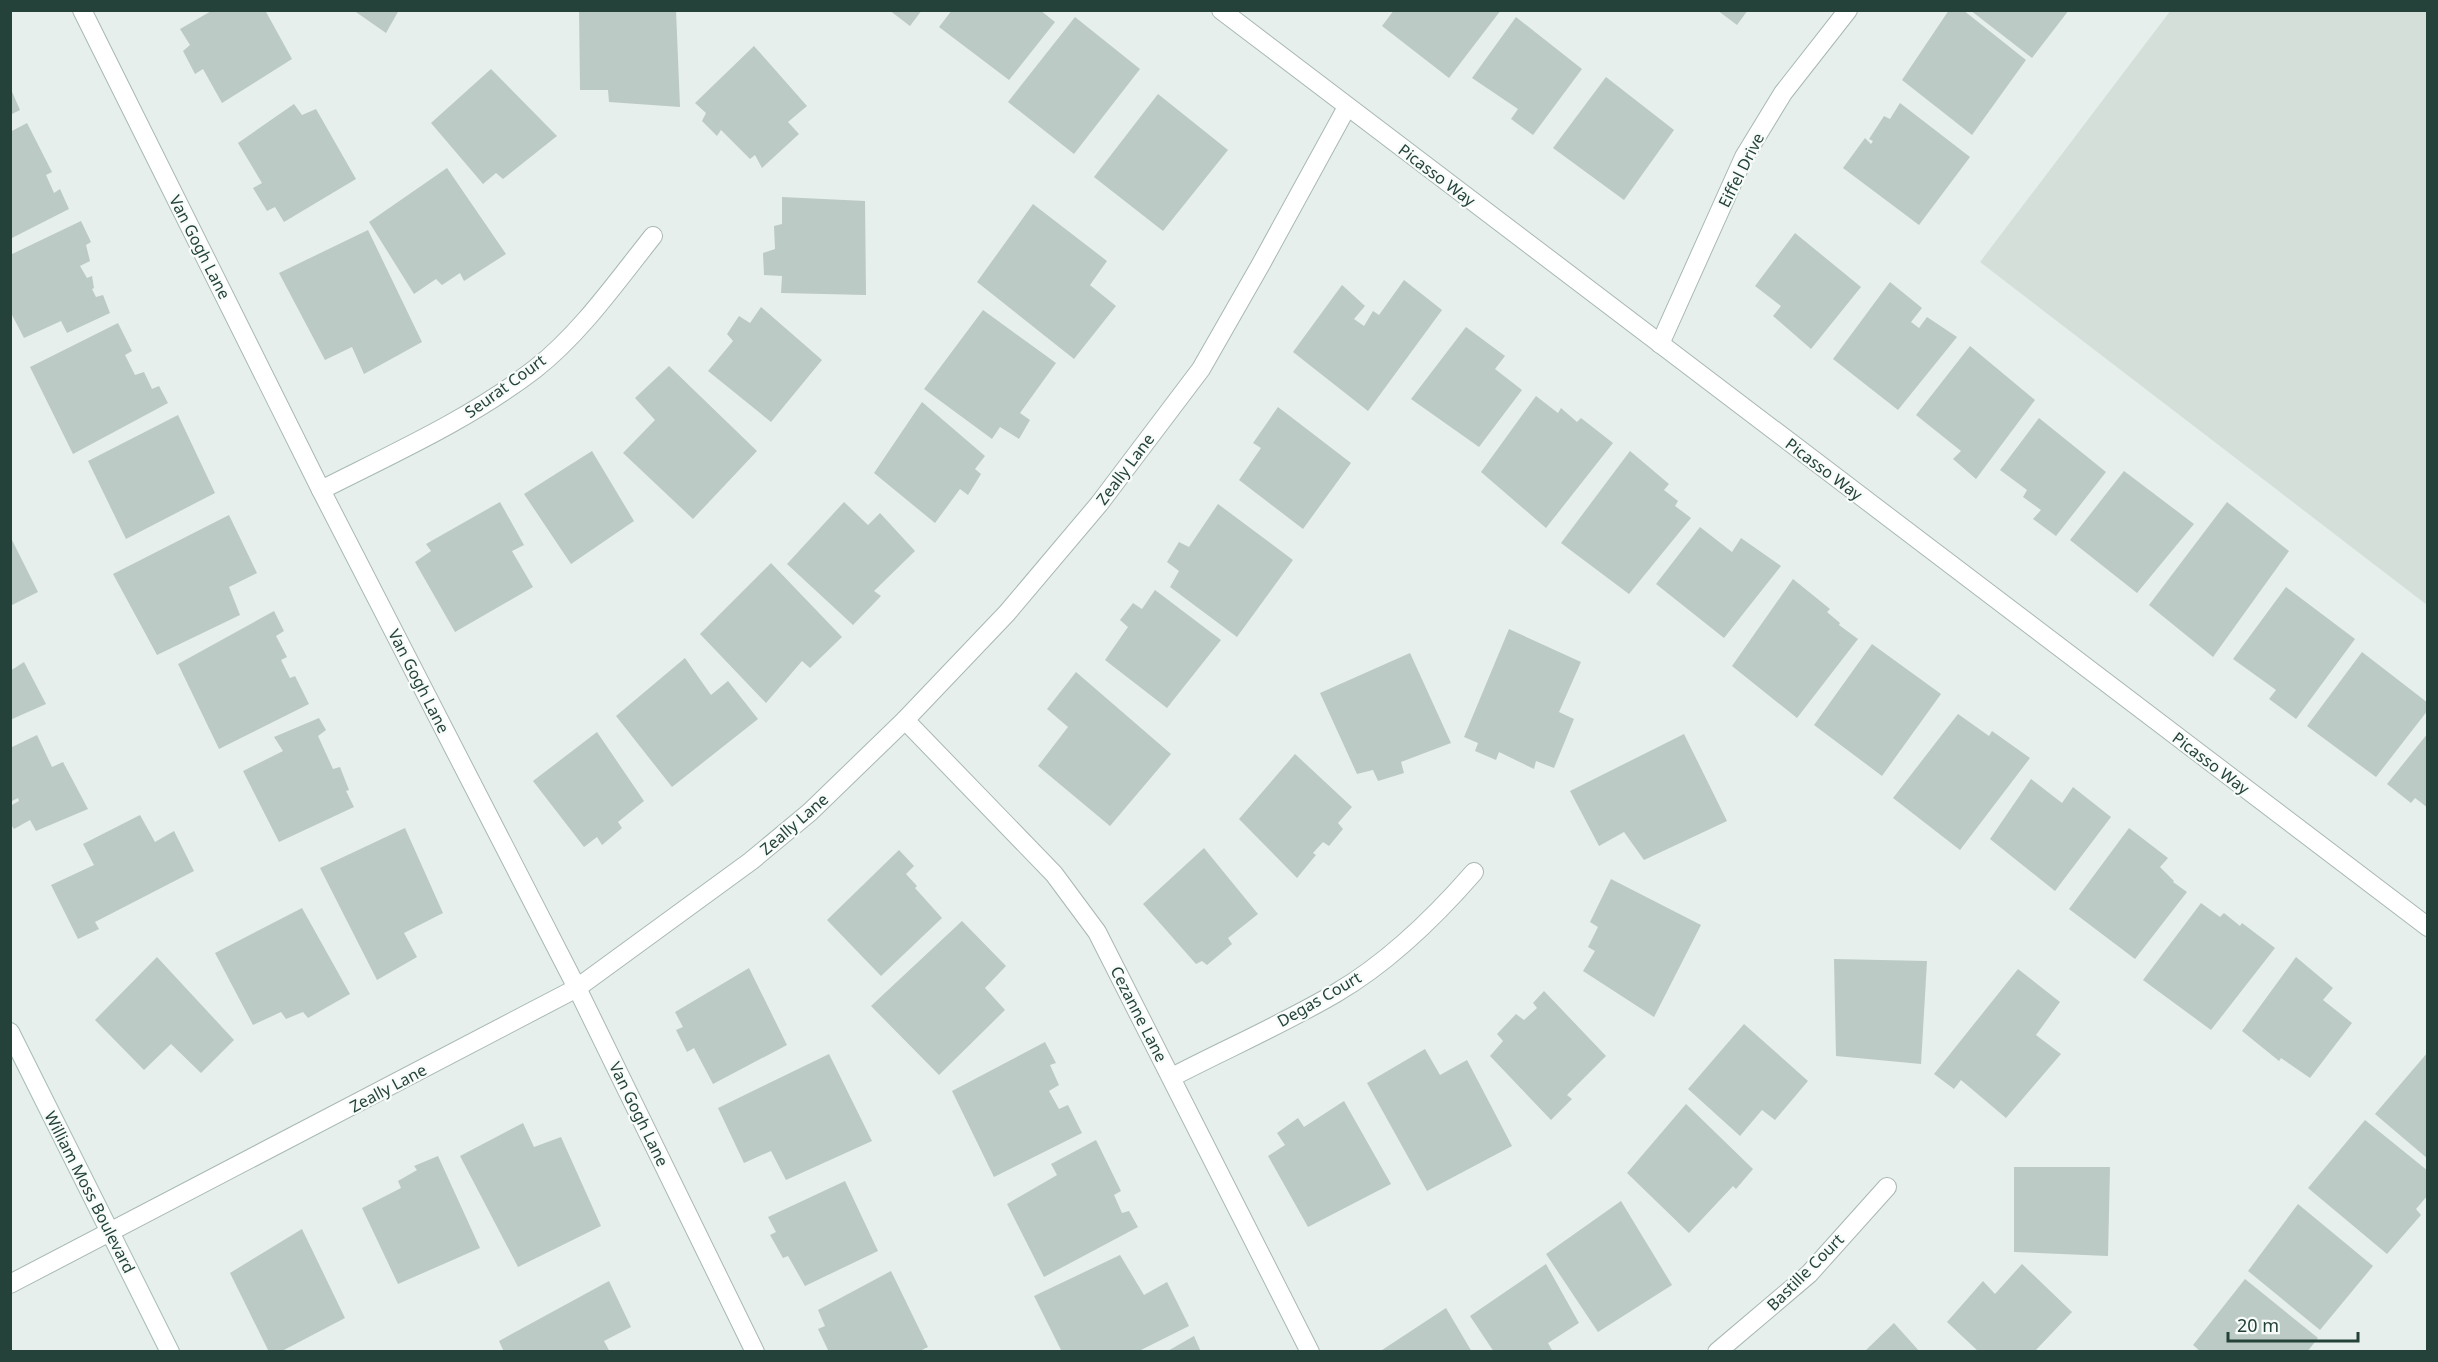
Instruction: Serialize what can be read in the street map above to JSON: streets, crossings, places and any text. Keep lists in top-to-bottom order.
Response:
{
  "streets": {
    "street": [
      "Eiffel Drive",
      "Picasso Way",
      "Van Gogh Lane",
      "Seurat Court",
      "Zeally Lane",
      "Degas Court",
      "Cezanne Lane",
      "William Moss Boulevard",
      "Bastille Court"
    ]
  },
  "crossings": [
    ["Eiffel Drive", "Picasso Way"],
    ["Picasso Way", "Zeally Lane"],
    ["Van Gogh Lane", "Seurat Court"],
    ["Van Gogh Lane", "Zeally Lane"],
    ["Zeally Lane", "Cezanne Lane"],
    ["Zeally Lane", "William Moss Boulevard"],
    ["Degas Court", "Cezanne Lane"]
  ],
  "scale_bar": "20 m"
}
